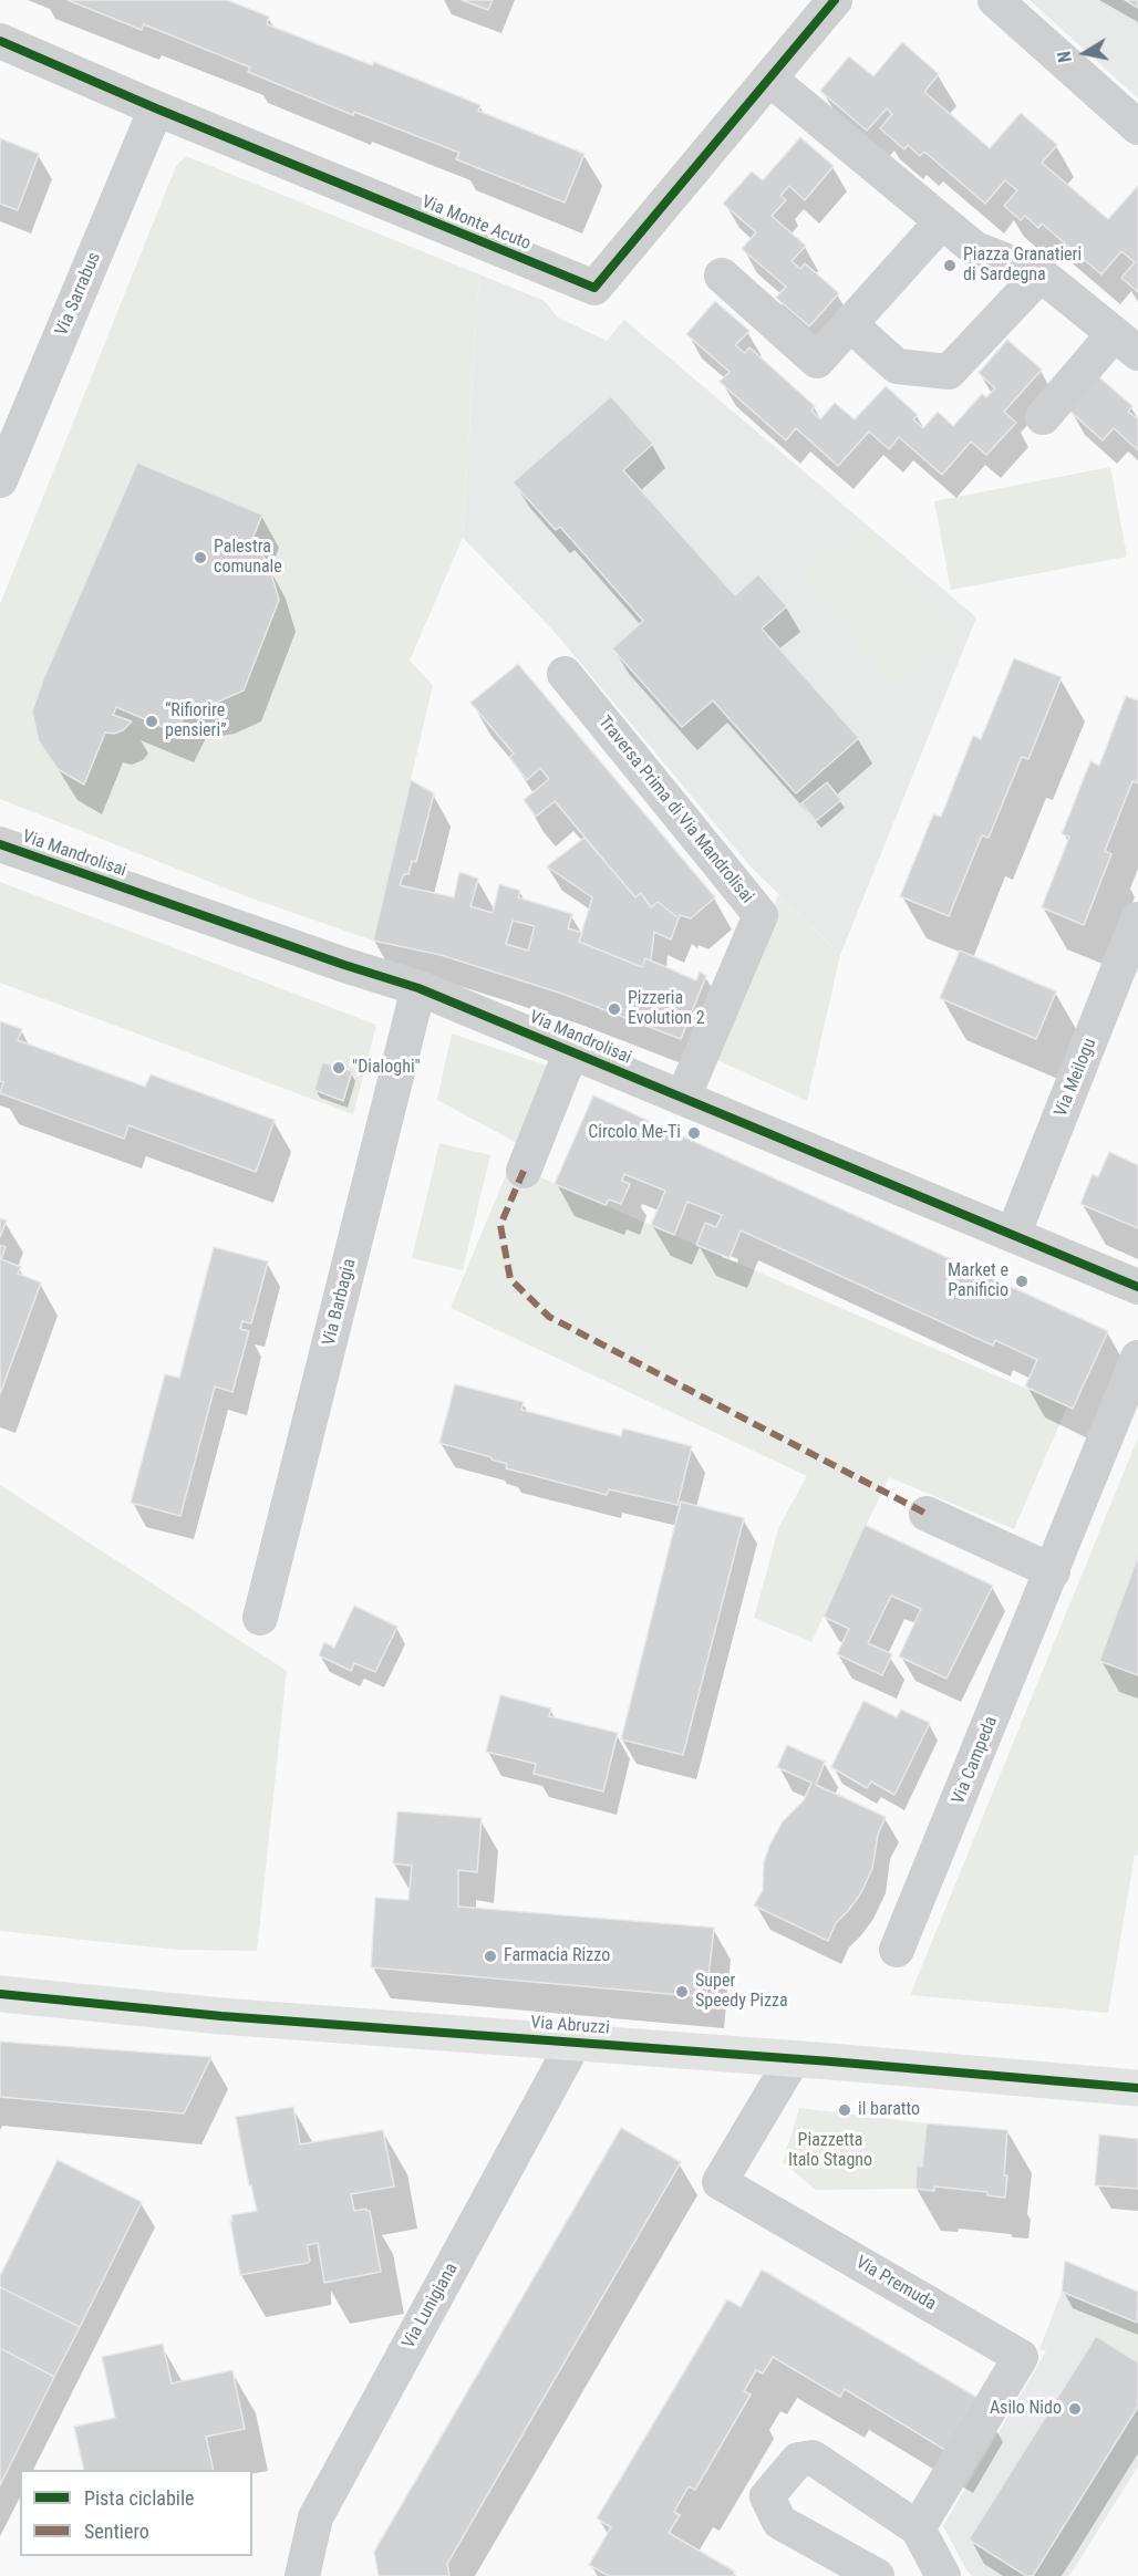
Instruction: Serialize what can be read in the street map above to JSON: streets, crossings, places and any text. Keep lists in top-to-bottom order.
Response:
{
  "streets": {
    "street": [
      "Via Monte Acuto",
      "Via Sarrabus",
      "Traversa Prima di Via Mandrolisai",
      "Via Mandrolisai",
      "Via Meilogu",
      "Via Barbagia",
      "Via Campeda",
      "Via Abruzzi",
      "Via Premuda",
      "Via Lunigiana"
    ]
  },
  "crossings": [
    ["Via Monte Acuto", "Via Sarrabus"],
    ["Traversa Prima di Via Mandrolisai", "Via Mandrolisai"],
    ["Via Mandrolisai", "Via Meilogu"],
    ["Via Mandrolisai", "Via Barbagia"],
    ["Via Abruzzi", "Via Premuda"],
    ["Via Abruzzi", "Via Lunigiana"]
  ],
  "parks": ["Piazzetta Italo Stagno"],
  "places": [
    "Piazza Granatieri di Sardegna",
    "Palestra comunale",
    "“Rifiorire pensieri”",
    "Pizzeria Evolution 2",
    "\"Dialoghi\"",
    "Circolo Me-Ti",
    "Market e Panificio",
    "Farmacia Rizzo",
    "Super Speedy Pizza",
    "il baratto",
    "Asilo Nido"
  ],
  "legend": ["Pista ciclabile", "Sentiero"],
  "north": "left"
}
